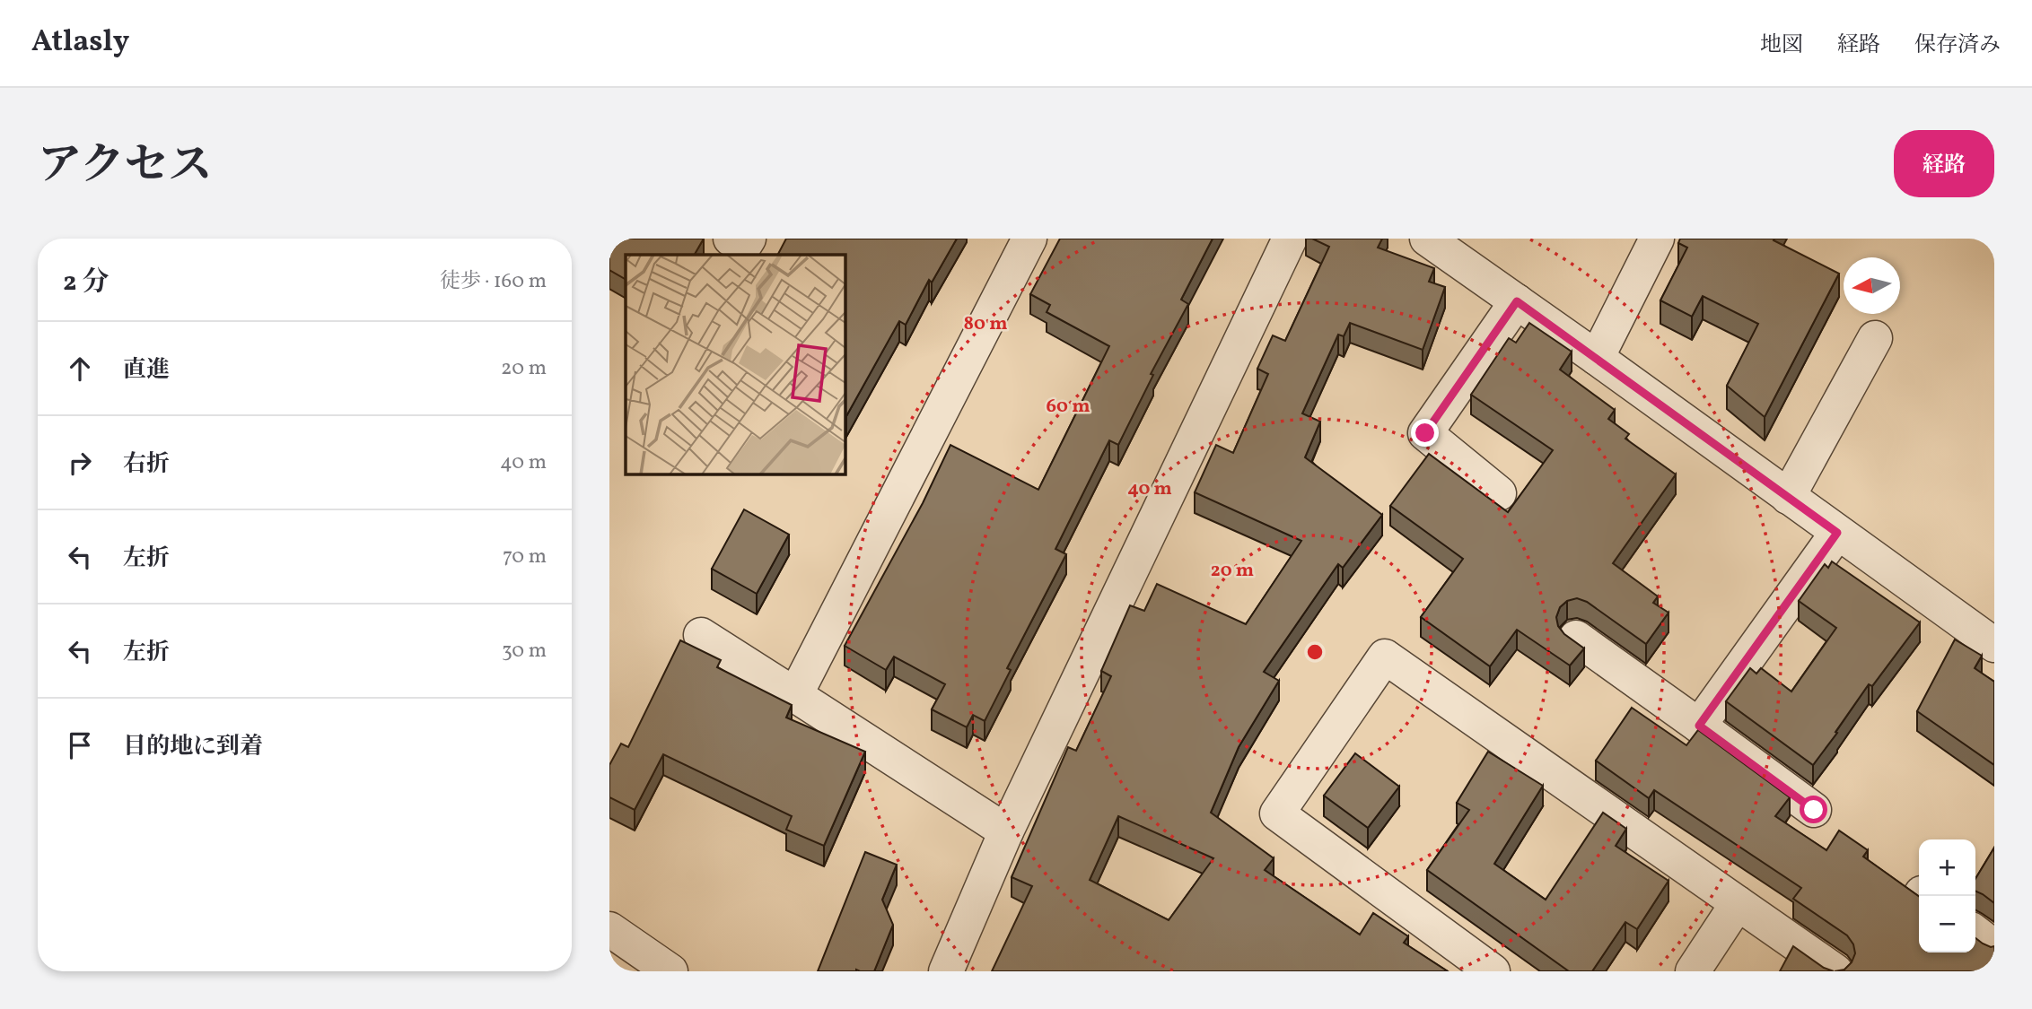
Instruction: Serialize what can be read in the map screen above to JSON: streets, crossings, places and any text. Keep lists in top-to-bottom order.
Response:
{
  "north": "left",
  "page": {
    "header": "Atlasly",
    "nav": ["地図", "経路", "保存済み"],
    "title": "アクセス",
    "buttons": "経路",
    "heading": ["2 分", "徒歩 · 160 m"],
    "list": [
      ["直進", "20 m"],
      ["右折", "40 m"],
      ["左折", "70 m"],
      ["左折", "30 m"],
      "目的地に到着"
    ],
    "map_buttons": ["+", "−"]
  },
  "rings": [
    "80 m",
    "60 m",
    "40 m",
    "20 m"
  ]
}
